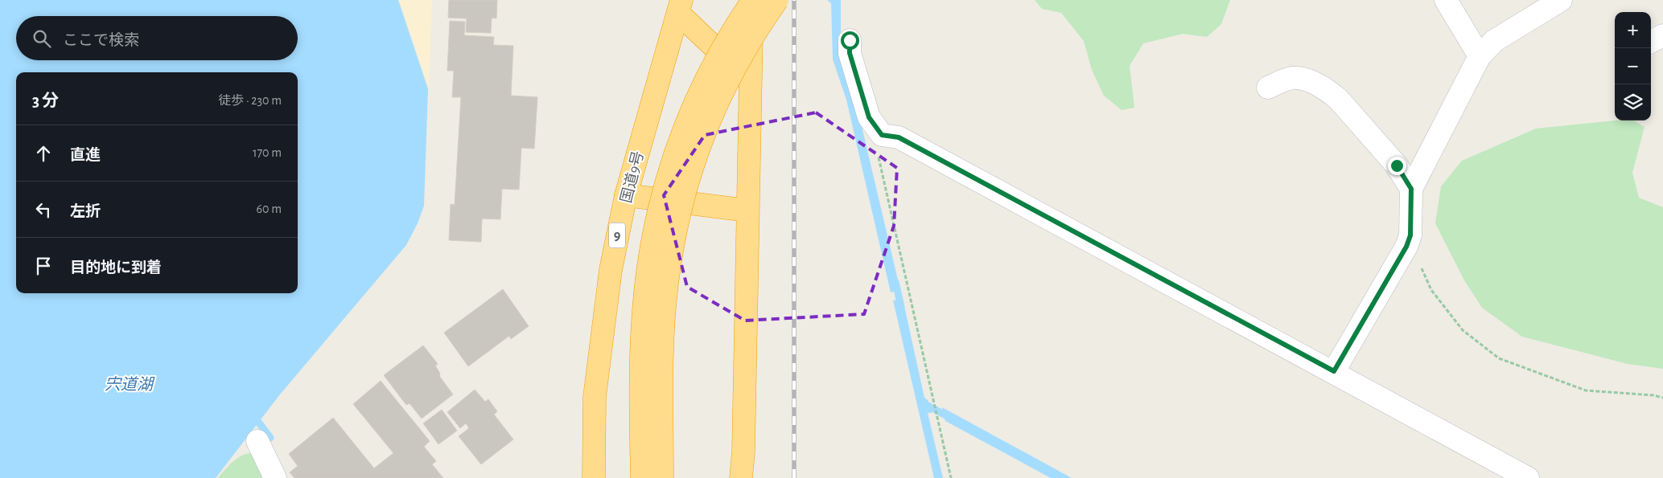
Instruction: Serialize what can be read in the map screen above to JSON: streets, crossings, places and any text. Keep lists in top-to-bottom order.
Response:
{
  "streets": {
    "highway": ["国道9号", "9"]
  },
  "water": ["宍道湖"],
  "page": {
    "map_buttons": ["+", "−"],
    "search": "ここで検索",
    "heading": ["3 分", "徒歩 · 230 m"],
    "list": [
      ["直進", "170 m"],
      ["左折", "60 m"],
      "目的地に到着"
    ]
  }
}
